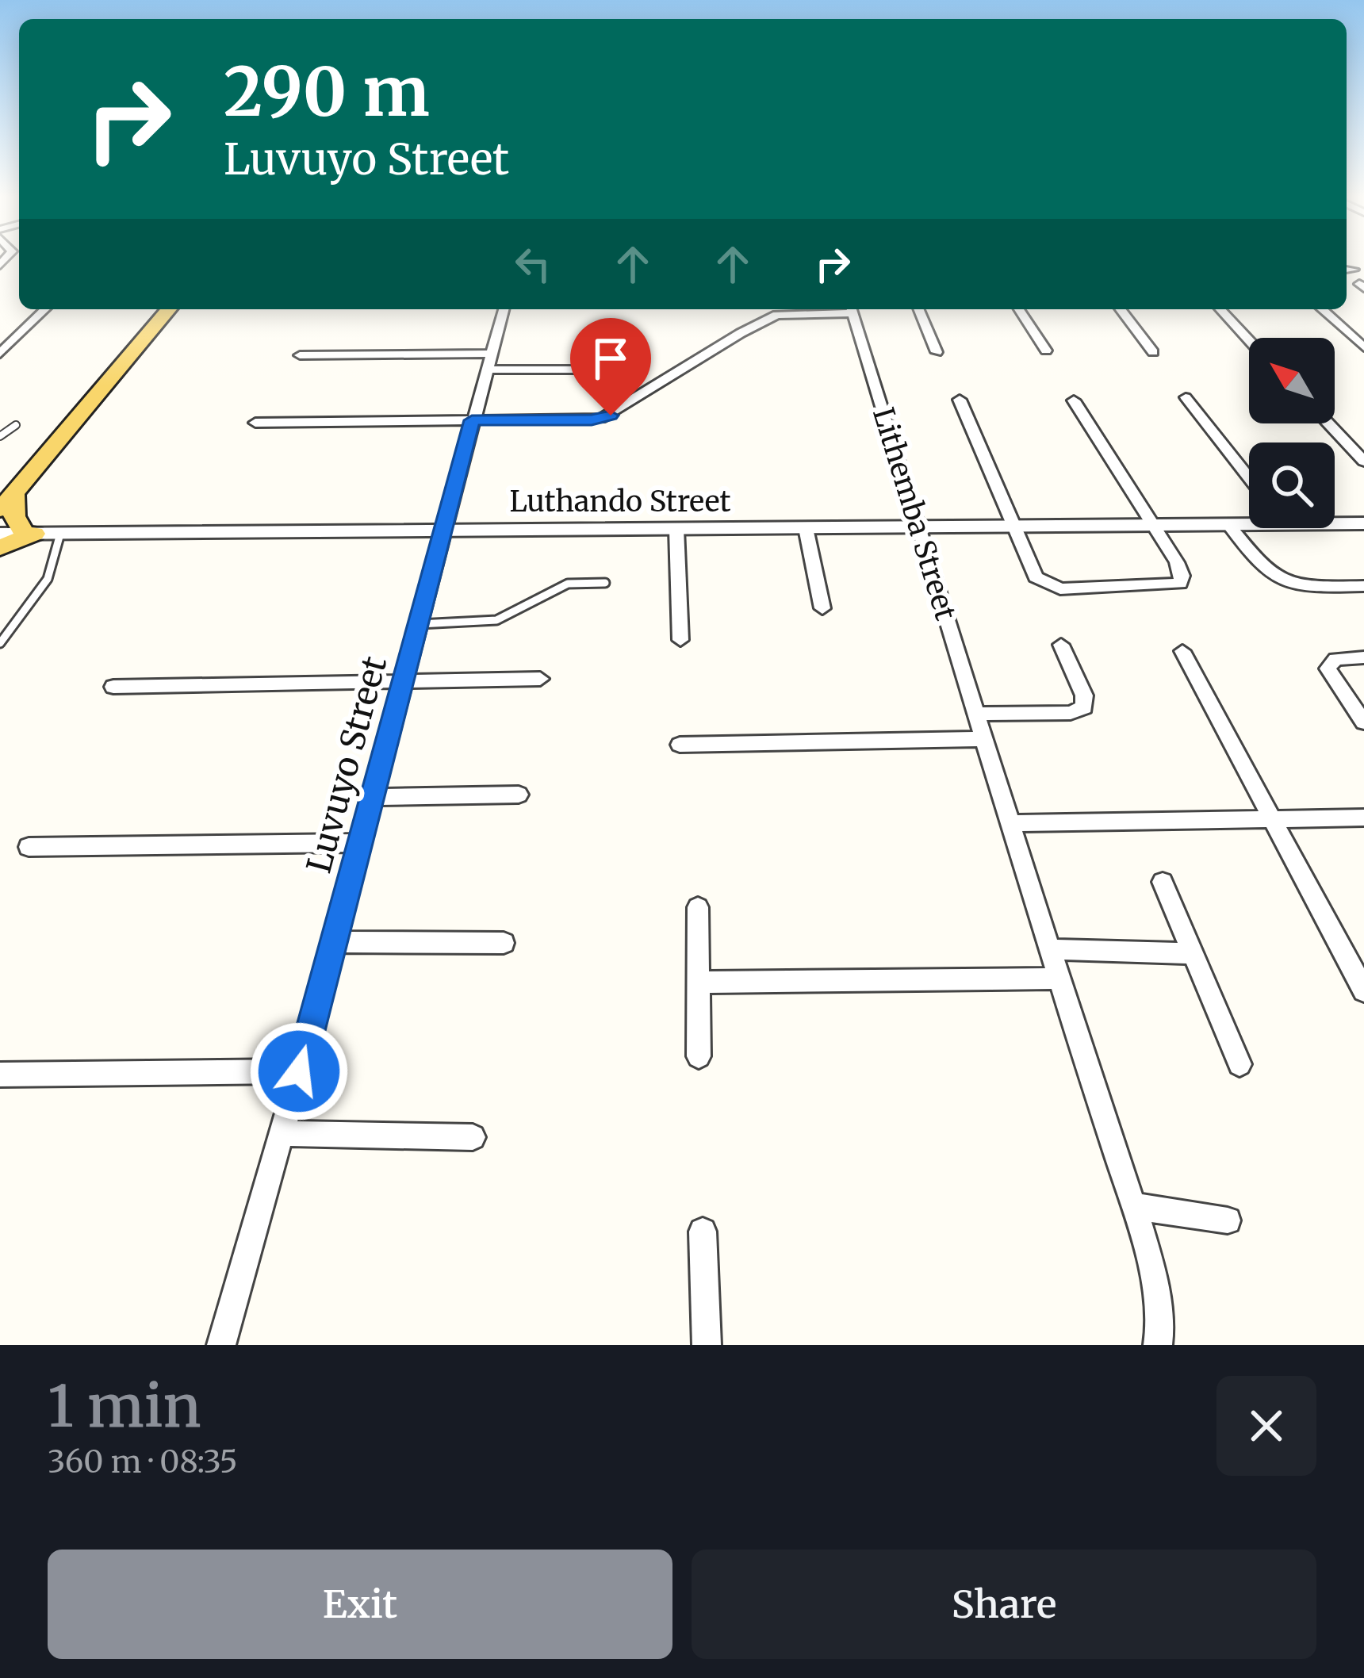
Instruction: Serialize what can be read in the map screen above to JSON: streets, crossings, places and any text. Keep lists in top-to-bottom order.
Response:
{
  "streets": {
    "street": ["Luthando Street", "Lithemba Street", "Luvuyo Street"]
  },
  "crossings": [
    ["Luthando Street", "Lithemba Street"],
    ["Luthando Street", "Luvuyo Street"],
    ["Lithemba Street", "Luvuyo Street"]
  ],
  "north": "top left",
  "page": {
    "turn": ["290 m", "Luvuyo Street"],
    "heading": ["1 min", "360 m · 08:35"],
    "buttons": ["Exit", "Share"]
  }
}
